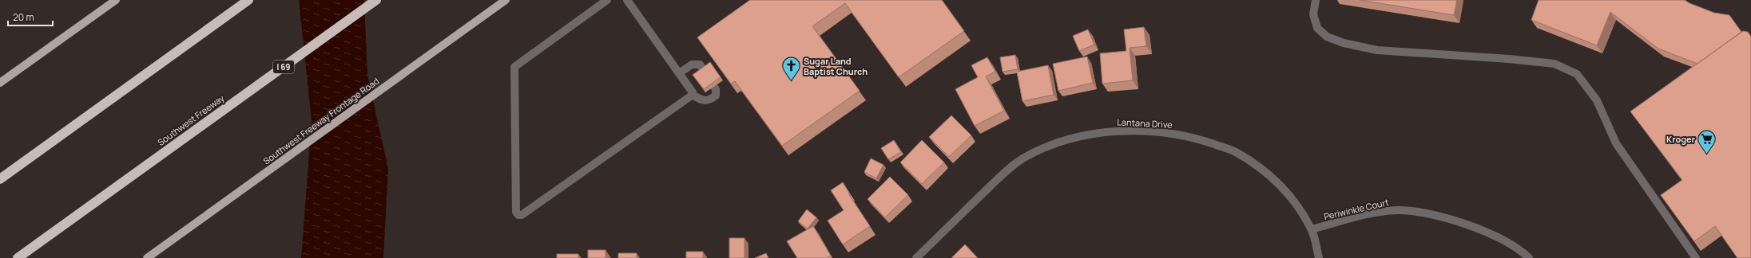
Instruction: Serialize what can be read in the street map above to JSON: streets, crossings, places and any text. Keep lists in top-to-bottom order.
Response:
{
  "streets": {
    "highway": ["I 69", "Southwest Freeway"],
    "main road": ["Southwest Freeway Frontage Road"],
    "street": ["Lantana Drive", "Periwinkle Court"]
  },
  "crossings": [
    ["Lantana Drive", "Periwinkle Court"]
  ],
  "places": {
    "church": ["Sugar Land Baptist Church"],
    "supermarket": ["Kroger"]
  },
  "scale_bar": "20 m"
}
